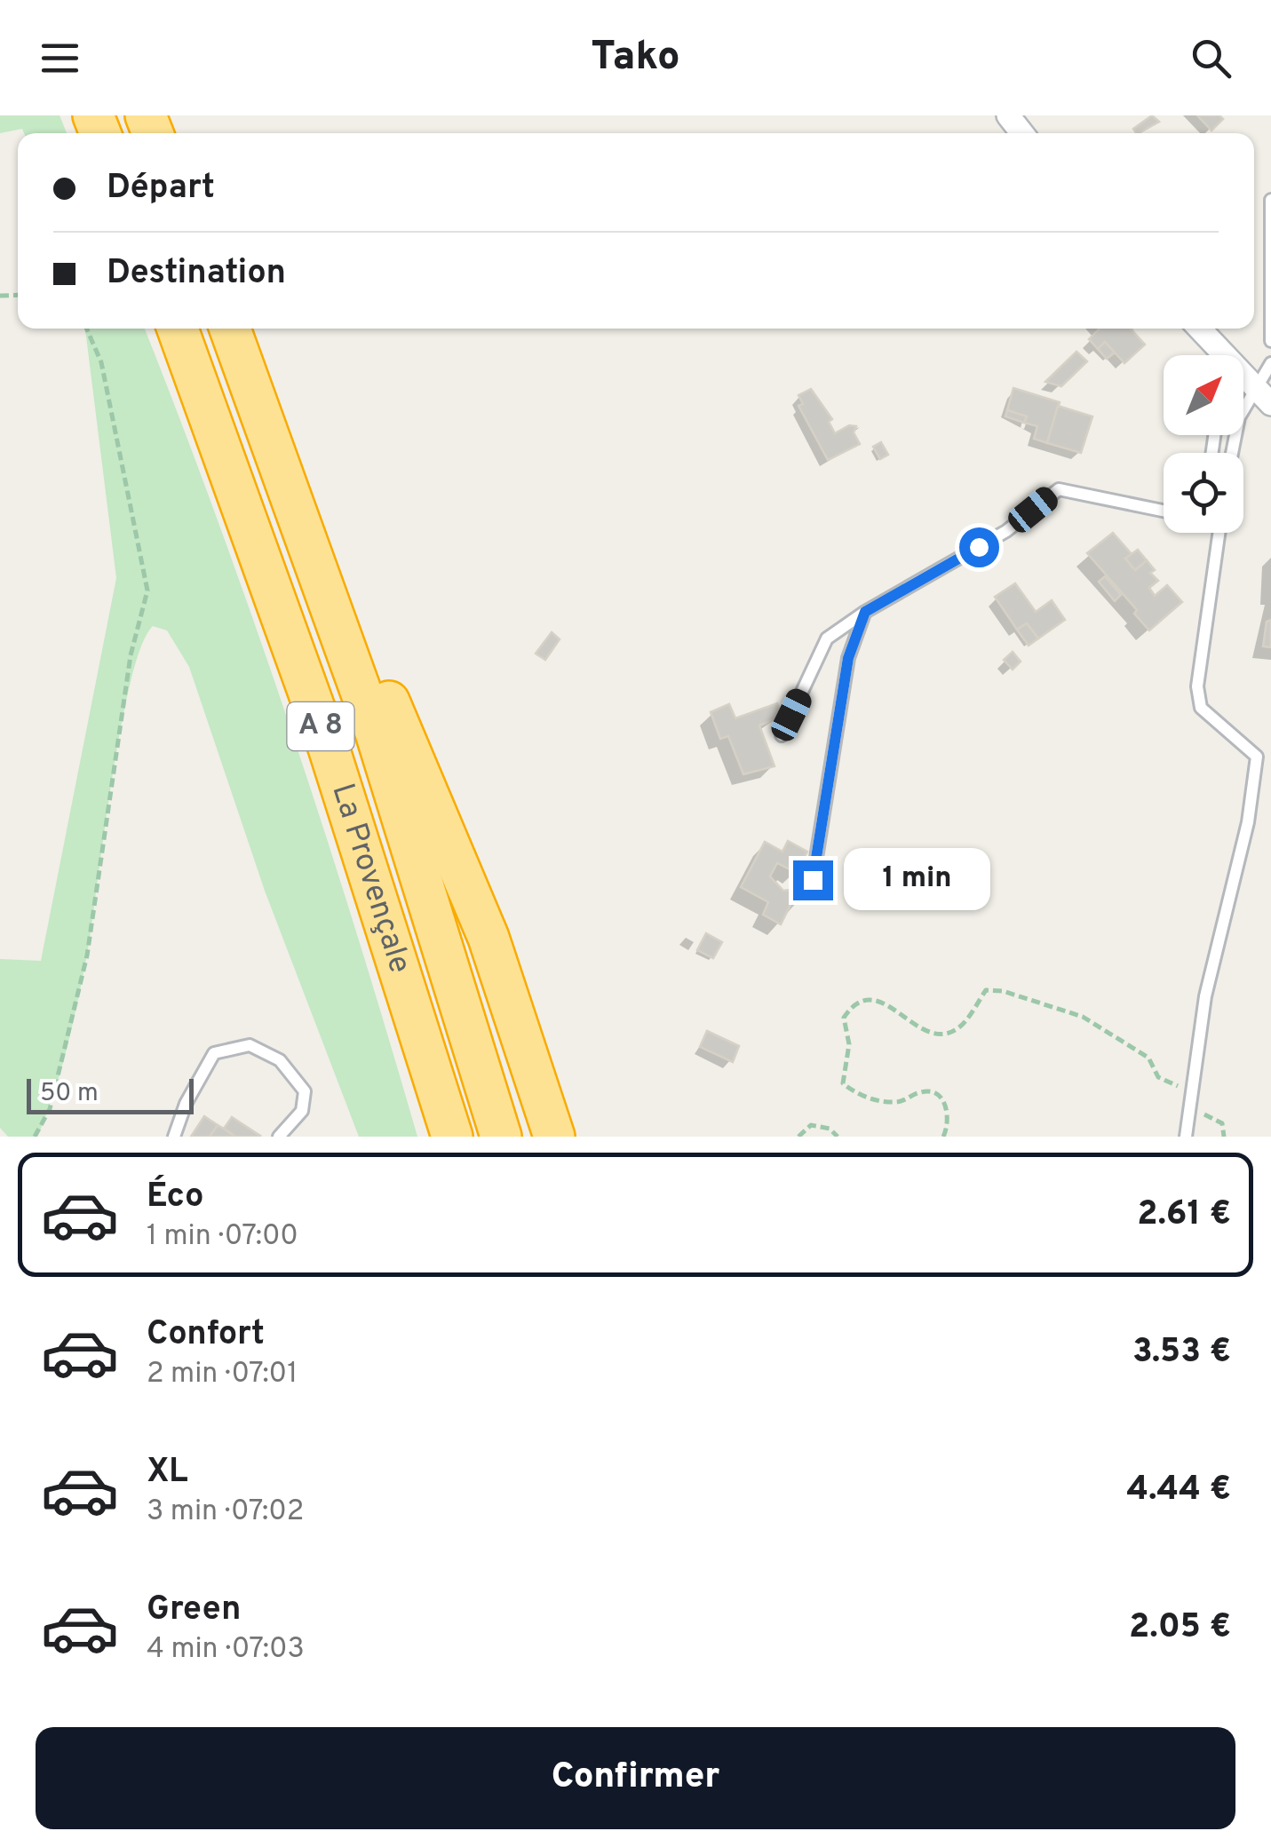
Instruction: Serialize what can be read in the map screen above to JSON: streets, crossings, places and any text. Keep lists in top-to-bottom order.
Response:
{
  "streets": {
    "highway": ["A 8", "La Provençale"]
  },
  "scale_bar": "50 m",
  "north": "top right",
  "page": {
    "header": "Tako",
    "banner": ["Départ", "Destination"],
    "bubble": "1 min",
    "scale": "50 m",
    "list": [
      {
        "name": "Éco",
        "note": "1 min · 07:00",
        "value": "2.61 €"
      },
      {
        "name": "Confort",
        "note": "2 min · 07:01",
        "value": "3.53 €"
      },
      {
        "name": "XL",
        "note": "3 min · 07:02",
        "value": "4.44 €"
      },
      {
        "name": "Green",
        "note": "4 min · 07:03",
        "value": "2.05 €"
      }
    ],
    "buttons": "Confirmer"
  }
}
